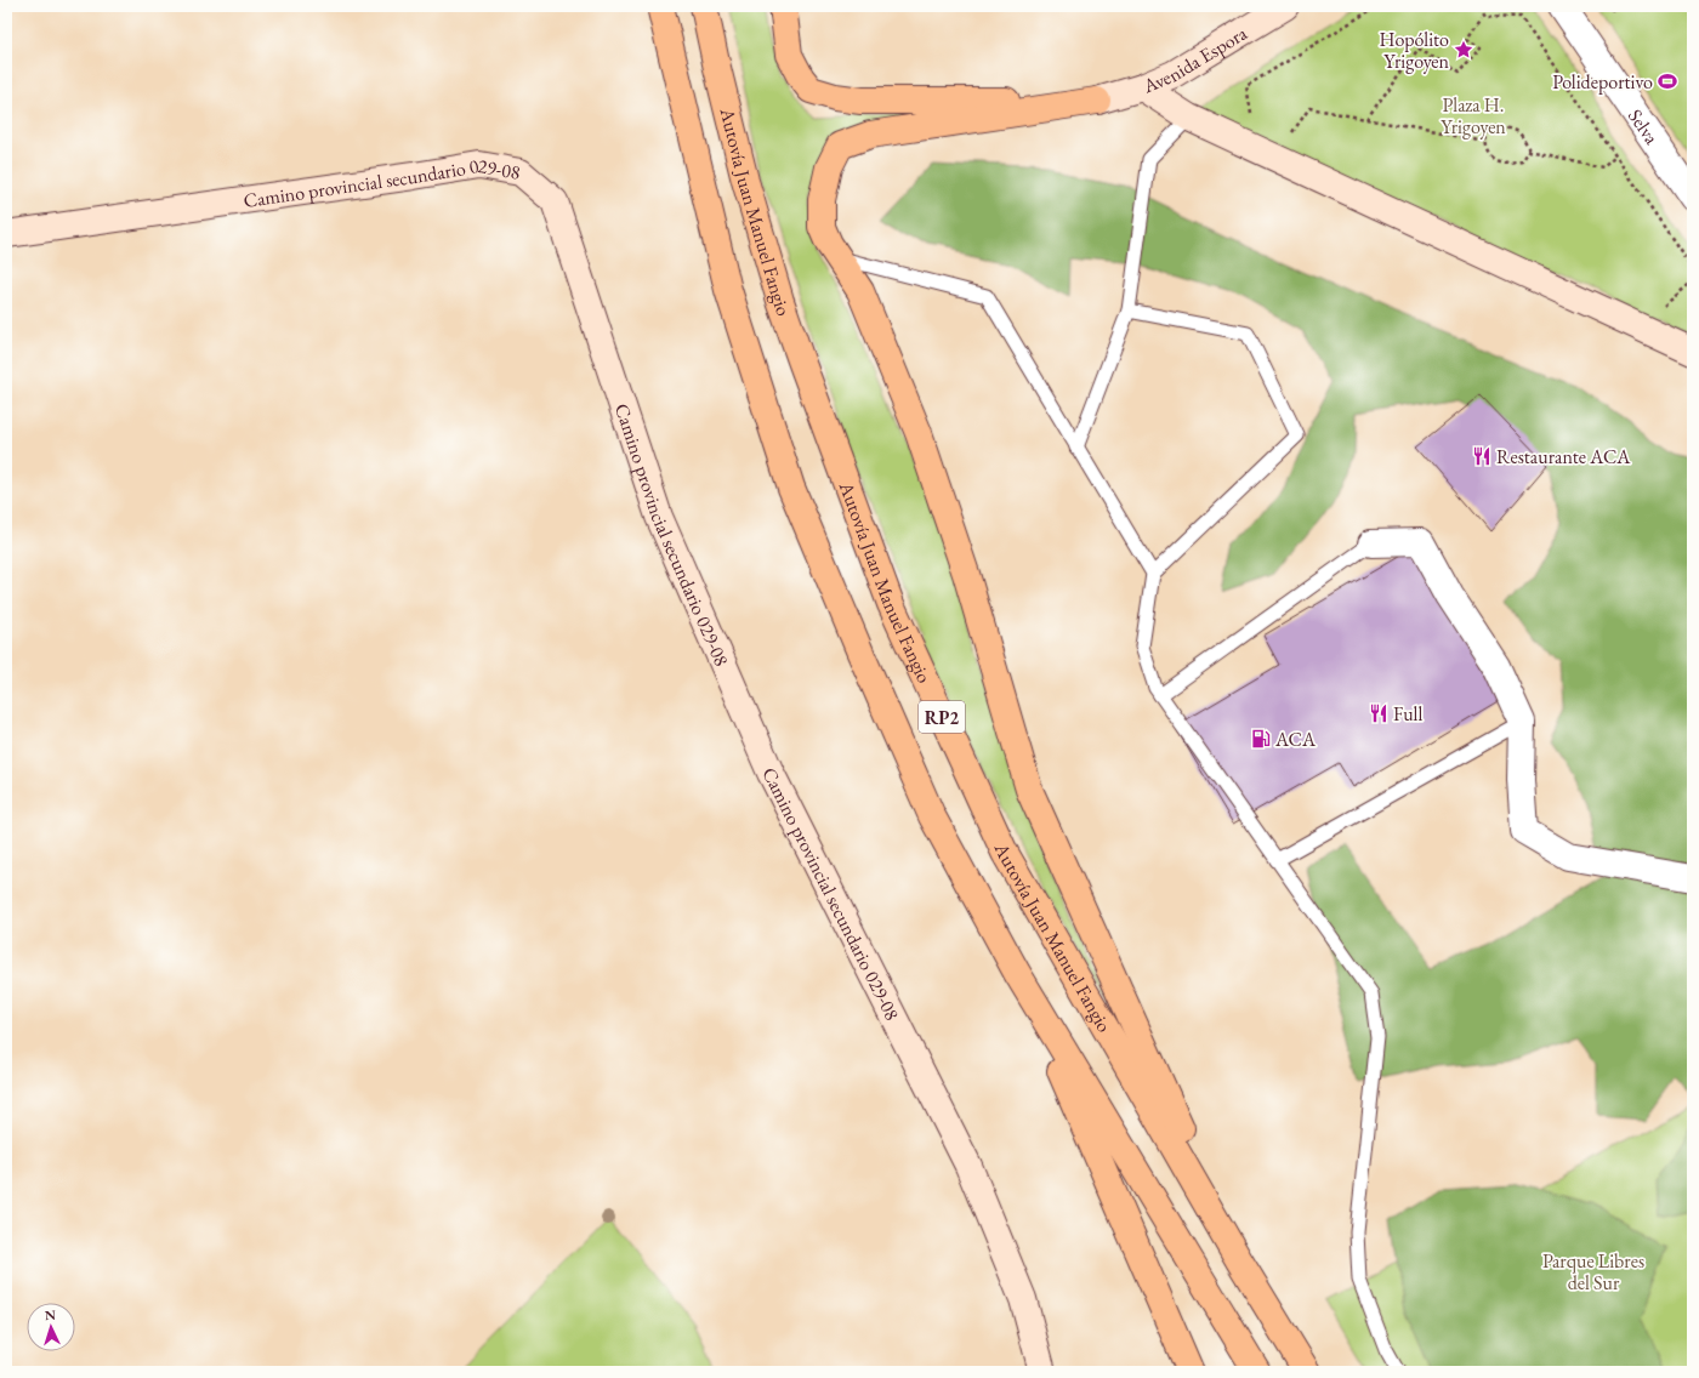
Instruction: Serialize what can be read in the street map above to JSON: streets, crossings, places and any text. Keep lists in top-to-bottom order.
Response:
{
  "streets": {
    "highway": ["Autovía Juan Manuel Fangio", "RP2"],
    "street": ["Avenida Espora", "Selva", "Camino provincial secundario 029-08"]
  },
  "parks": ["Plaza H. Yrigoyen", "Parque Libres del Sur"],
  "places": {
    "place": ["Hopólito Yrigoyen"],
    "sports": ["Polideportivo"],
    "restaurant": ["Restaurante ACA", "Full"],
    "fuel station": ["ACA"]
  },
  "north": "top"
}
